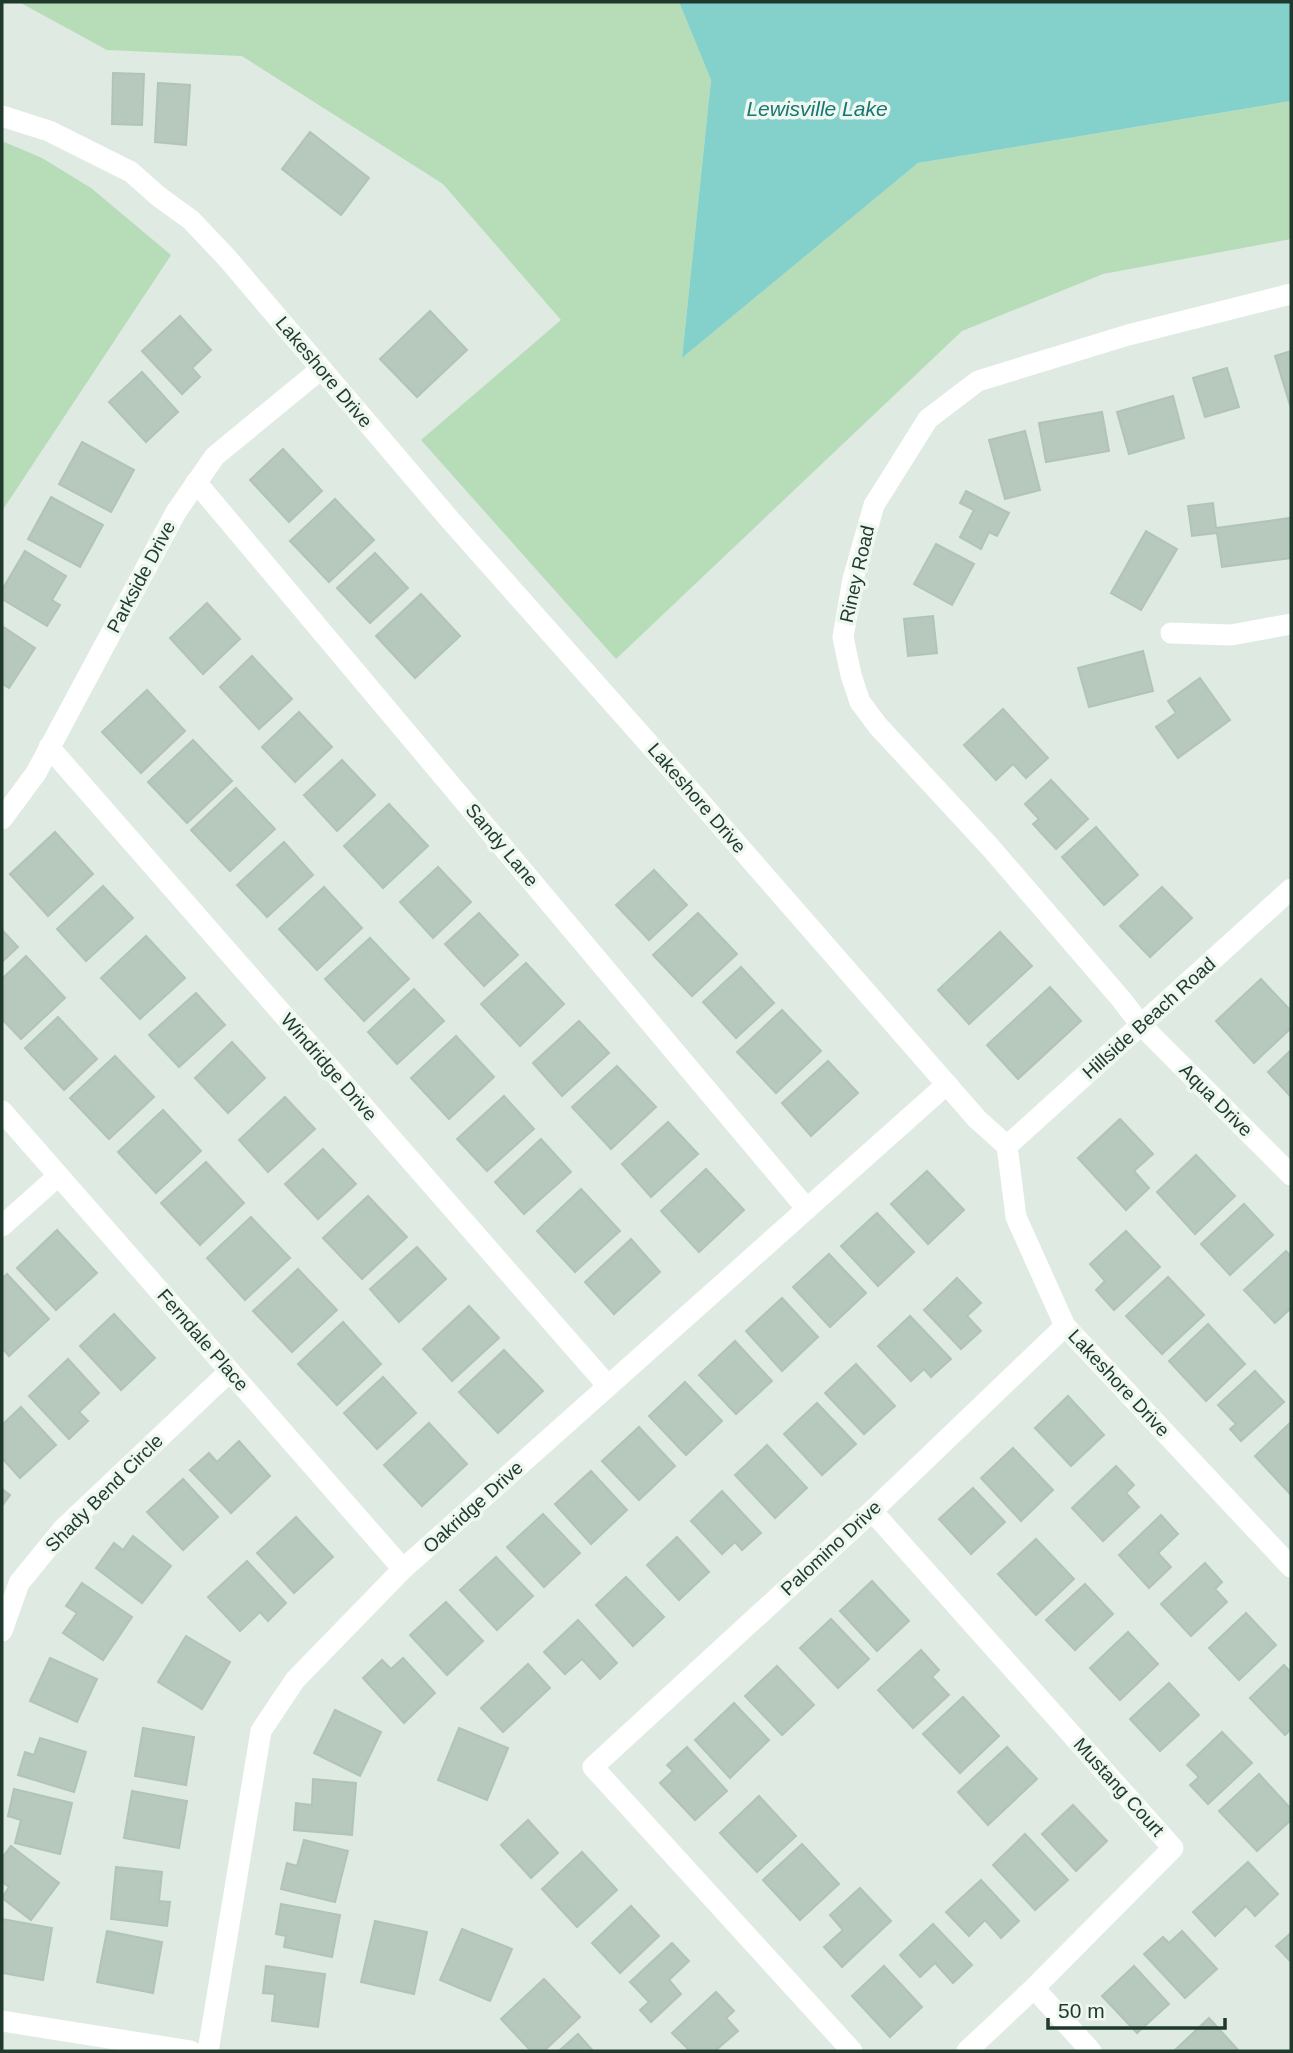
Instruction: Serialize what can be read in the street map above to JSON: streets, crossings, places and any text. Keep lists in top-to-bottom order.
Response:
{
  "streets": {
    "street": [
      "Lakeshore Drive",
      "Riney Road",
      "Parkside Drive",
      "Sandy Lane",
      "Hillside Beach Road",
      "Windridge Drive",
      "Aqua Drive",
      "Ferndale Place",
      "Shady Bend Circle",
      "Oakridge Drive",
      "Palomino Drive",
      "Mustang Court"
    ]
  },
  "crossings": [
    ["Lakeshore Drive", "Parkside Drive"],
    ["Lakeshore Drive", "Hillside Beach Road"],
    ["Lakeshore Drive", "Oakridge Drive"],
    ["Lakeshore Drive", "Palomino Drive"],
    ["Riney Road", "Hillside Beach Road"],
    ["Riney Road", "Aqua Drive"],
    ["Parkside Drive", "Sandy Lane"],
    ["Parkside Drive", "Windridge Drive"],
    ["Sandy Lane", "Oakridge Drive"],
    ["Hillside Beach Road", "Aqua Drive"],
    ["Windridge Drive", "Oakridge Drive"],
    ["Ferndale Place", "Shady Bend Circle"],
    ["Ferndale Place", "Oakridge Drive"],
    ["Palomino Drive", "Mustang Court"]
  ],
  "water": ["Lewisville Lake"],
  "scale_bar": "50 m"
}
